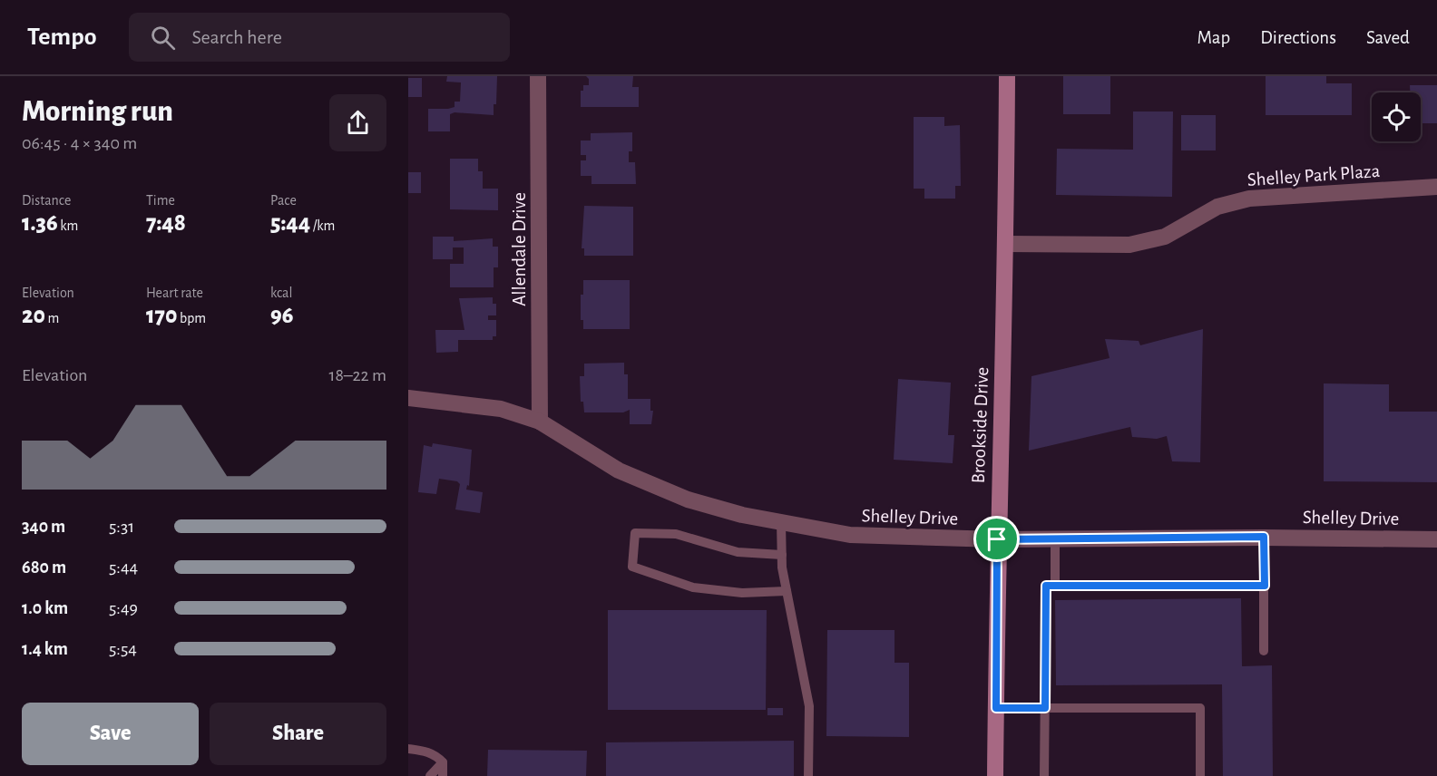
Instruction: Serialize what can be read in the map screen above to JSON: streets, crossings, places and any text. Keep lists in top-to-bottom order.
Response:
{
  "streets": {
    "street": [
      "Shelley Park Plaza",
      "Allendale Drive",
      "Brookside Drive",
      "Shelley Drive"
    ]
  },
  "crossings": [
    ["Shelley Park Plaza", "Brookside Drive"],
    ["Allendale Drive", "Shelley Drive"],
    ["Brookside Drive", "Shelley Drive"]
  ],
  "page": {
    "header": "Tempo",
    "search": "Search here",
    "nav": ["Map", "Directions", "Saved"],
    "heading": ["Morning run", "06:45 · 4 × 340 m"],
    "stats": [
      ["Distance", "1.36 km"],
      ["Time", "7:48"],
      ["Pace", "5:44 /km"],
      ["Elevation", "20 m"],
      ["Heart rate", "170 bpm"],
      ["kcal", "96"]
    ],
    "chart": ["Elevation", "18–22 m"],
    "list": [
      {
        "name": "340 m",
        "note": "5:31"
      },
      {
        "name": "680 m",
        "note": "5:44"
      },
      {
        "name": "1.0 km",
        "note": "5:49"
      },
      {
        "name": "1.4 km",
        "note": "5:54"
      }
    ],
    "buttons": ["Save", "Share"]
  }
}
